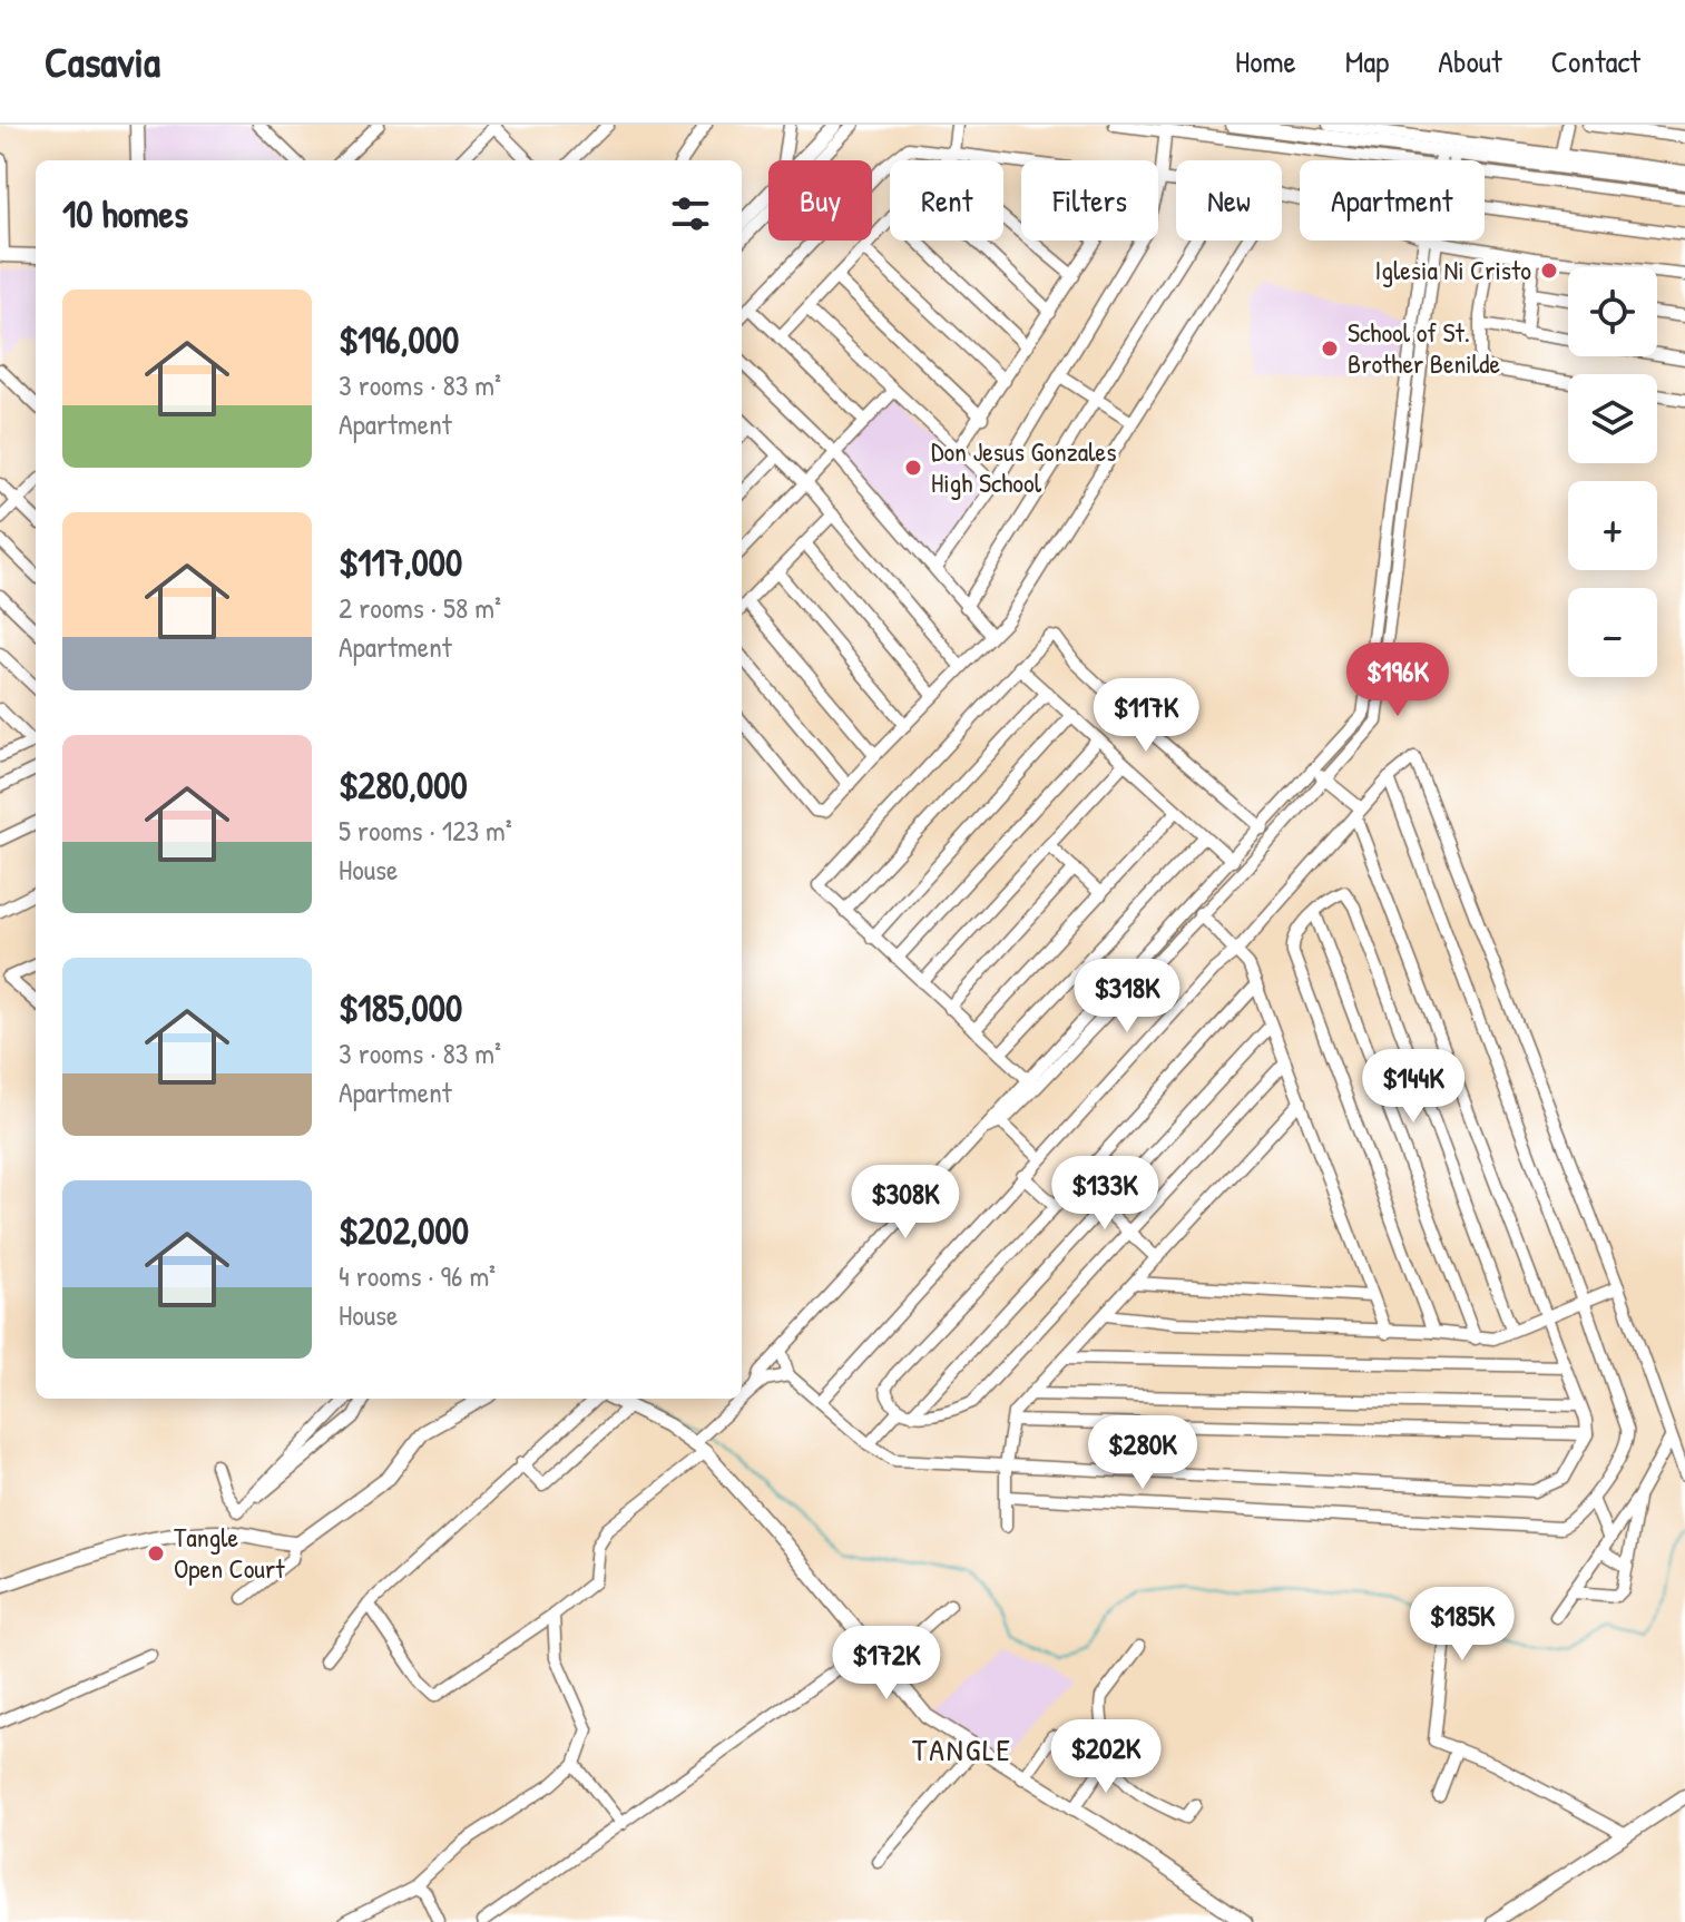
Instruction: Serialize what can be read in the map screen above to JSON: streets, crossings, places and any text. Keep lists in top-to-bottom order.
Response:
{
  "districts": ["TANGLE"],
  "places": [
    "Iglesia Ni Cristo",
    "School of St. Brother Benilde",
    "Don Jesus Gonzales High School",
    "Tangle Open Court"
  ],
  "page": {
    "header": "Casavia",
    "nav": [
      "Home",
      "Map",
      "About",
      "Contact"
    ],
    "chip": [
      "Buy",
      "Rent",
      "Filters",
      "New",
      "Apartment"
    ],
    "heading": "10 homes",
    "map_buttons": ["+", "−"],
    "list": [
      {
        "name": "$196,000",
        "note": "3 rooms · 83 m² · Apartment"
      },
      {
        "name": "$117,000",
        "note": "2 rooms · 58 m² · Apartment"
      },
      {
        "name": "$280,000",
        "note": "5 rooms · 123 m² · House"
      },
      {
        "name": "$185,000",
        "note": "3 rooms · 83 m² · Apartment"
      },
      {
        "name": "$202,000",
        "note": "4 rooms · 96 m² · House"
      }
    ],
    "price": [
      "$196K",
      "$117K",
      "$318K",
      "$144K",
      "$133K",
      "$308K",
      "$280K",
      "$185K",
      "$172K",
      "$202K"
    ]
  }
}
